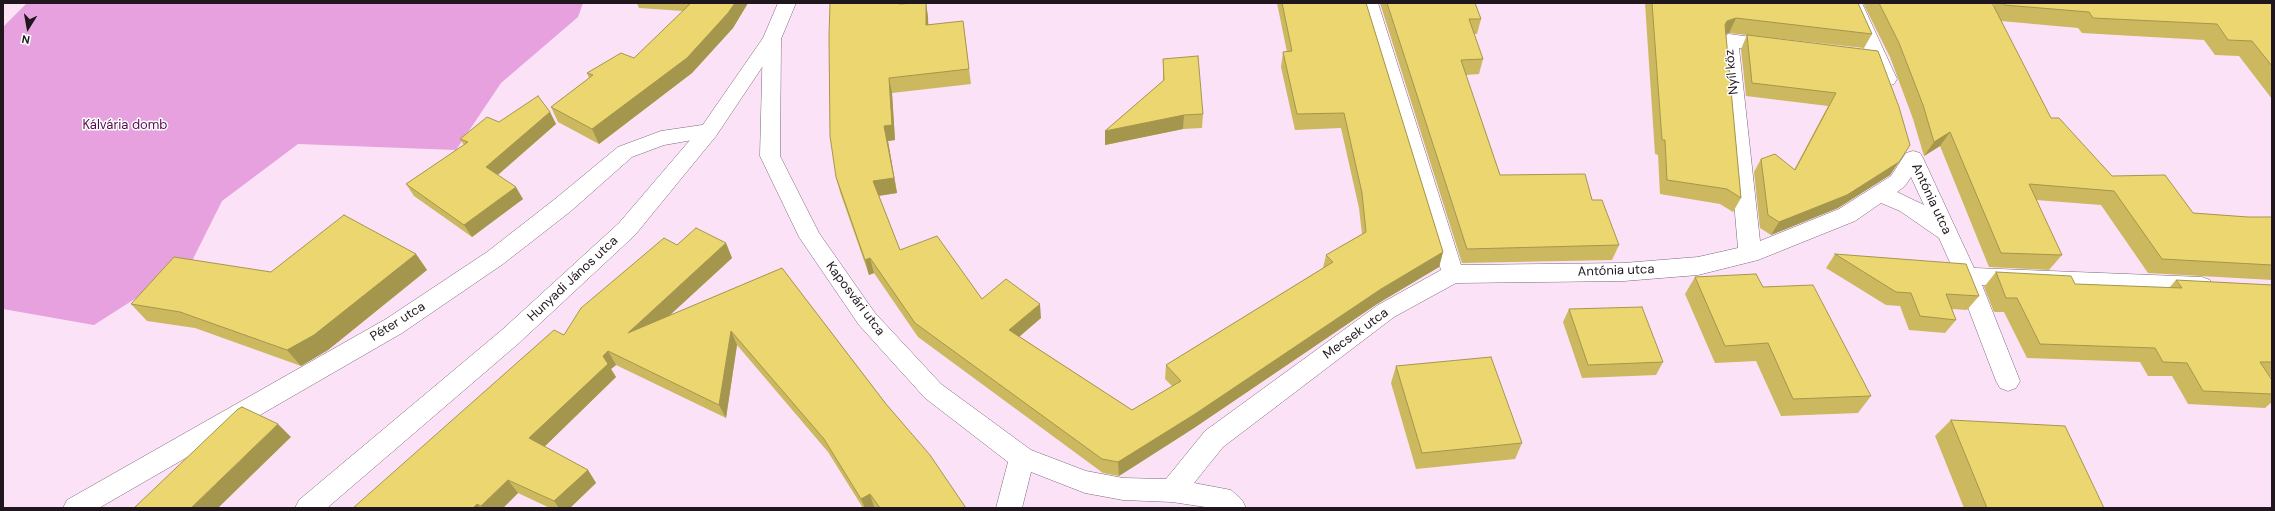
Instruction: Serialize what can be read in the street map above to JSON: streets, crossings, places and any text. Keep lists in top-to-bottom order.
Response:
{
  "streets": {
    "street": [
      "Nyíl köz",
      "Antónia utca",
      "Hunyadi János utca",
      "Kaposvári utca",
      "Péter utca",
      "Mecsek utca"
    ]
  },
  "crossings": [
    ["Nyíl köz", "Antónia utca"],
    ["Antónia utca", "Mecsek utca"],
    ["Hunyadi János utca", "Kaposvári utca"],
    ["Hunyadi János utca", "Péter utca"]
  ],
  "parks": ["Kálvária domb"],
  "north": "bottom"
}
